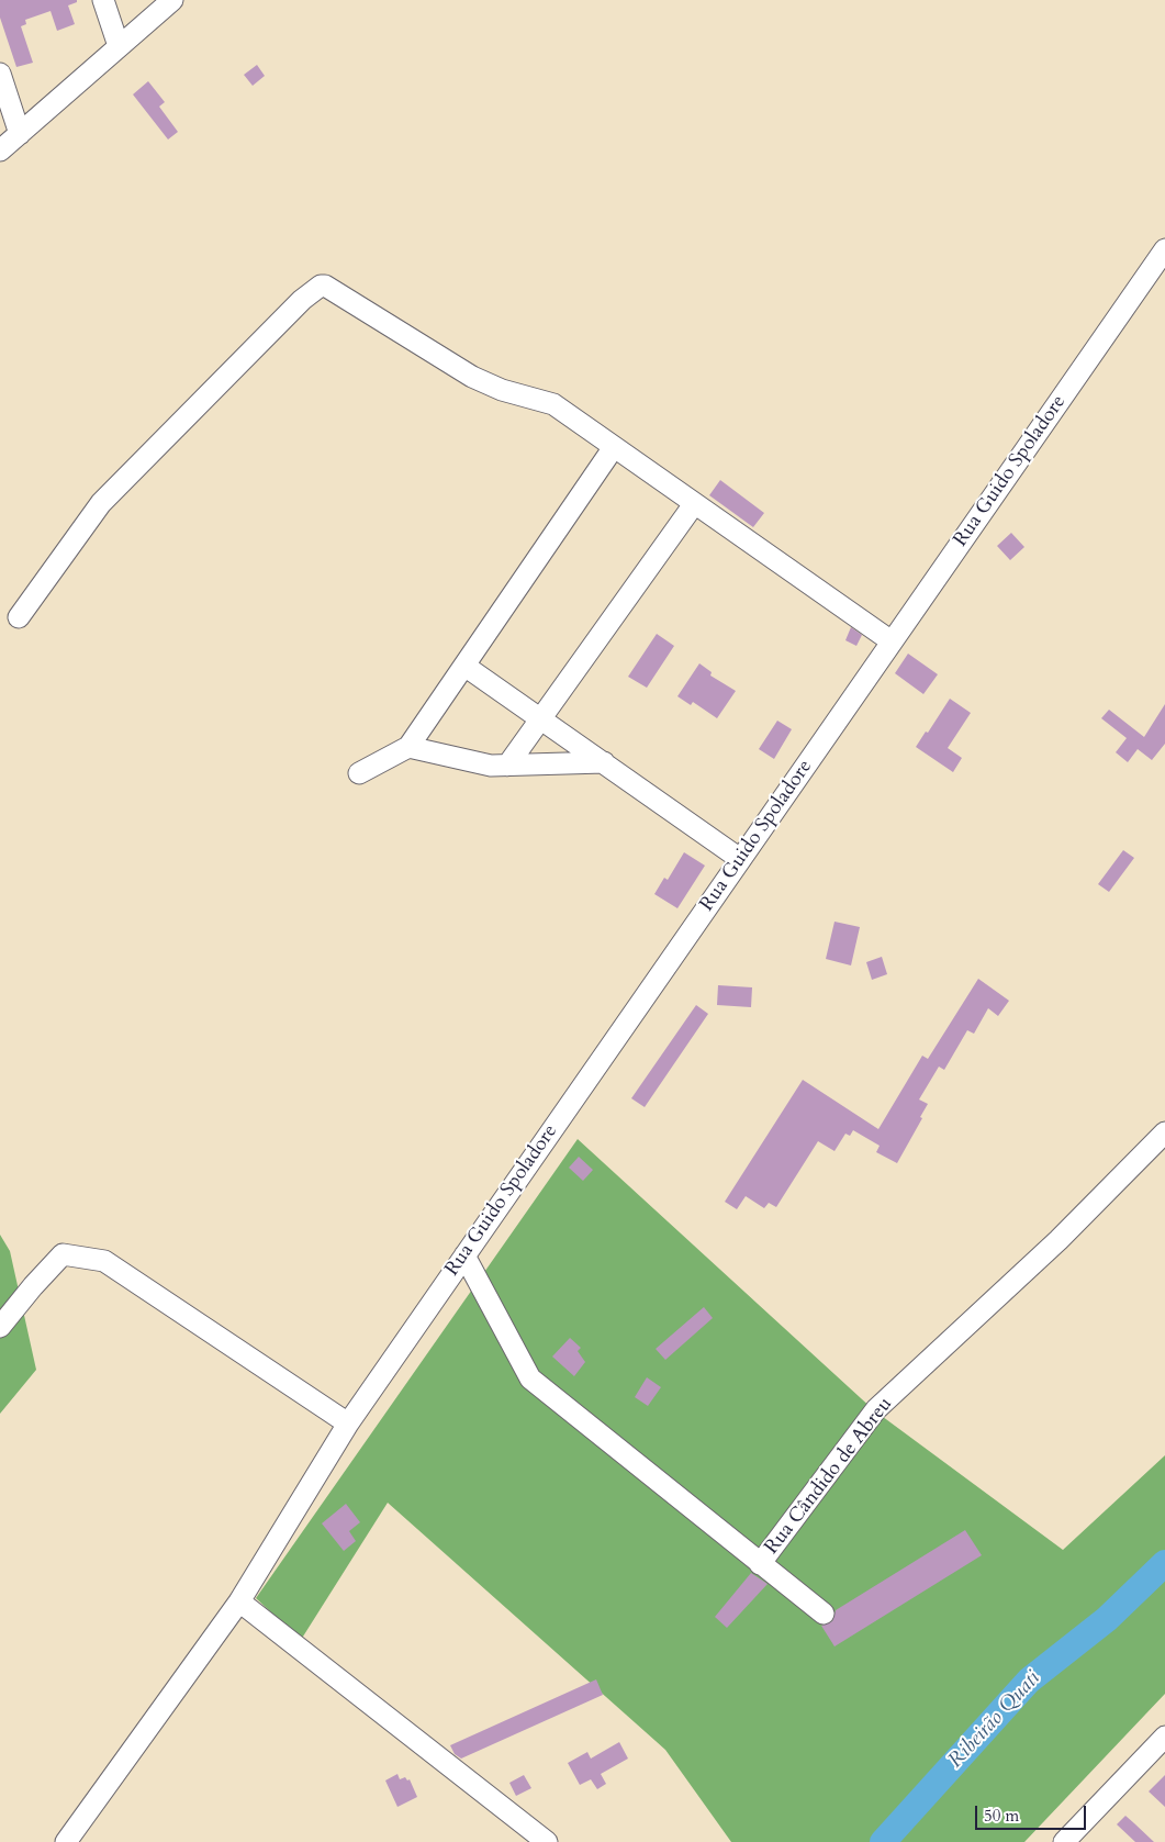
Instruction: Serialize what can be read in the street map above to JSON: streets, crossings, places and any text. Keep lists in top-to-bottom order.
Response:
{
  "streets": {
    "street": ["Rua Guido Spoladore", "Rua Cândido de Abreu"]
  },
  "crossings": [
    ["Rua Guido Spoladore", "Rua Cândido de Abreu"]
  ],
  "water": ["Ribeirão Quati"],
  "scale_bar": "50 m"
}
